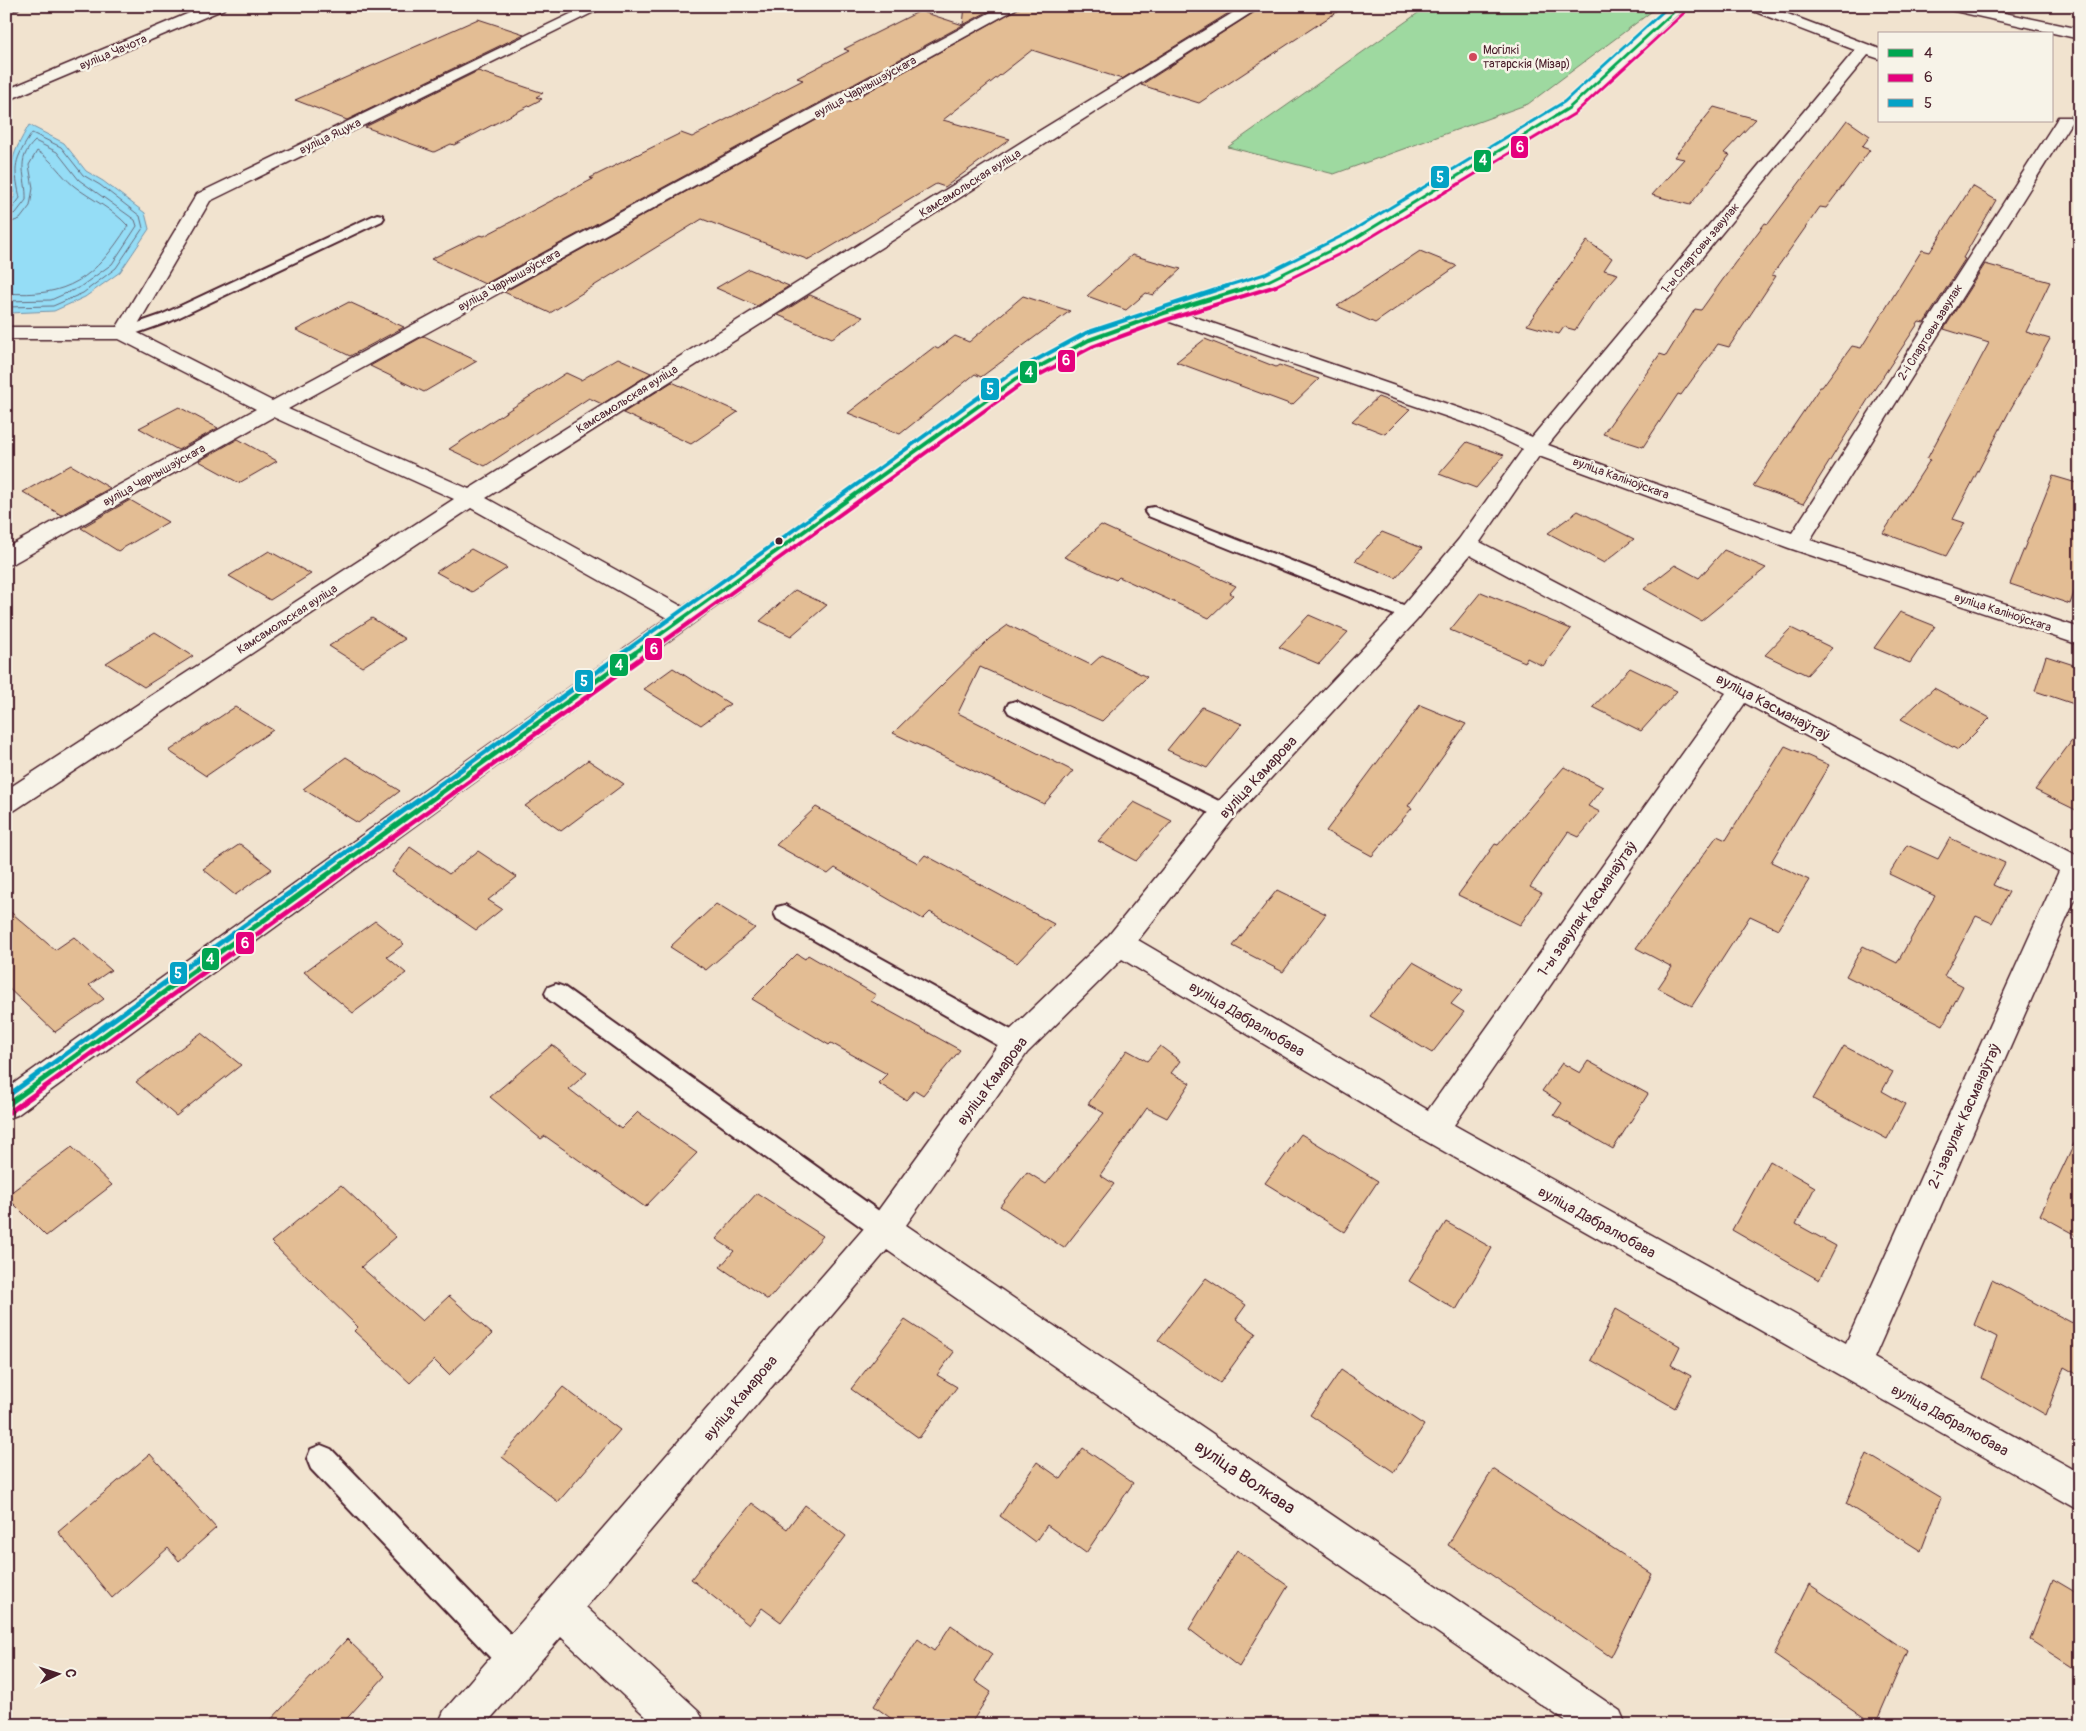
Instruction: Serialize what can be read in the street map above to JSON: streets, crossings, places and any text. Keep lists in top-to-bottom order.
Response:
{
  "streets": {
    "street": [
      "вуліца Чачота",
      "вуліца Чарнышэўскага",
      "вуліца Яцука",
      "Камсамольская вуліца",
      "1-ы Спартовы завулак",
      "2-і Спартовы завулак",
      "вуліца Каліноўскага",
      "вуліца Касманаўтаў",
      "вуліца Камарова",
      "1-ы завулак Касманаўтаў",
      "вуліца Дабралюбава",
      "2-і завулак Касманаўтаў",
      "вуліца Волкава"
    ]
  },
  "crossings": [
    ["1-ы Спартовы завулак", "вуліца Каліноўскага"],
    ["1-ы Спартовы завулак", "вуліца Камарова"],
    ["2-і Спартовы завулак", "вуліца Каліноўскага"],
    ["вуліца Каліноўскага", "вуліца Камарова"],
    ["вуліца Касманаўтаў", "вуліца Камарова"],
    ["вуліца Касманаўтаў", "1-ы завулак Касманаўтаў"],
    ["вуліца Касманаўтаў", "2-і завулак Касманаўтаў"],
    ["вуліца Камарова", "вуліца Дабралюбава"],
    ["вуліца Камарова", "вуліца Волкава"],
    ["1-ы завулак Касманаўтаў", "вуліца Дабралюбава"],
    ["вуліца Дабралюбава", "2-і завулак Касманаўтаў"]
  ],
  "places": ["Могілкі татарскія (Мізар)"],
  "lines": ["transit line 4", "transit line 5", "transit line 6"],
  "legend": ["4", "6", "5"],
  "north": "right"
}
